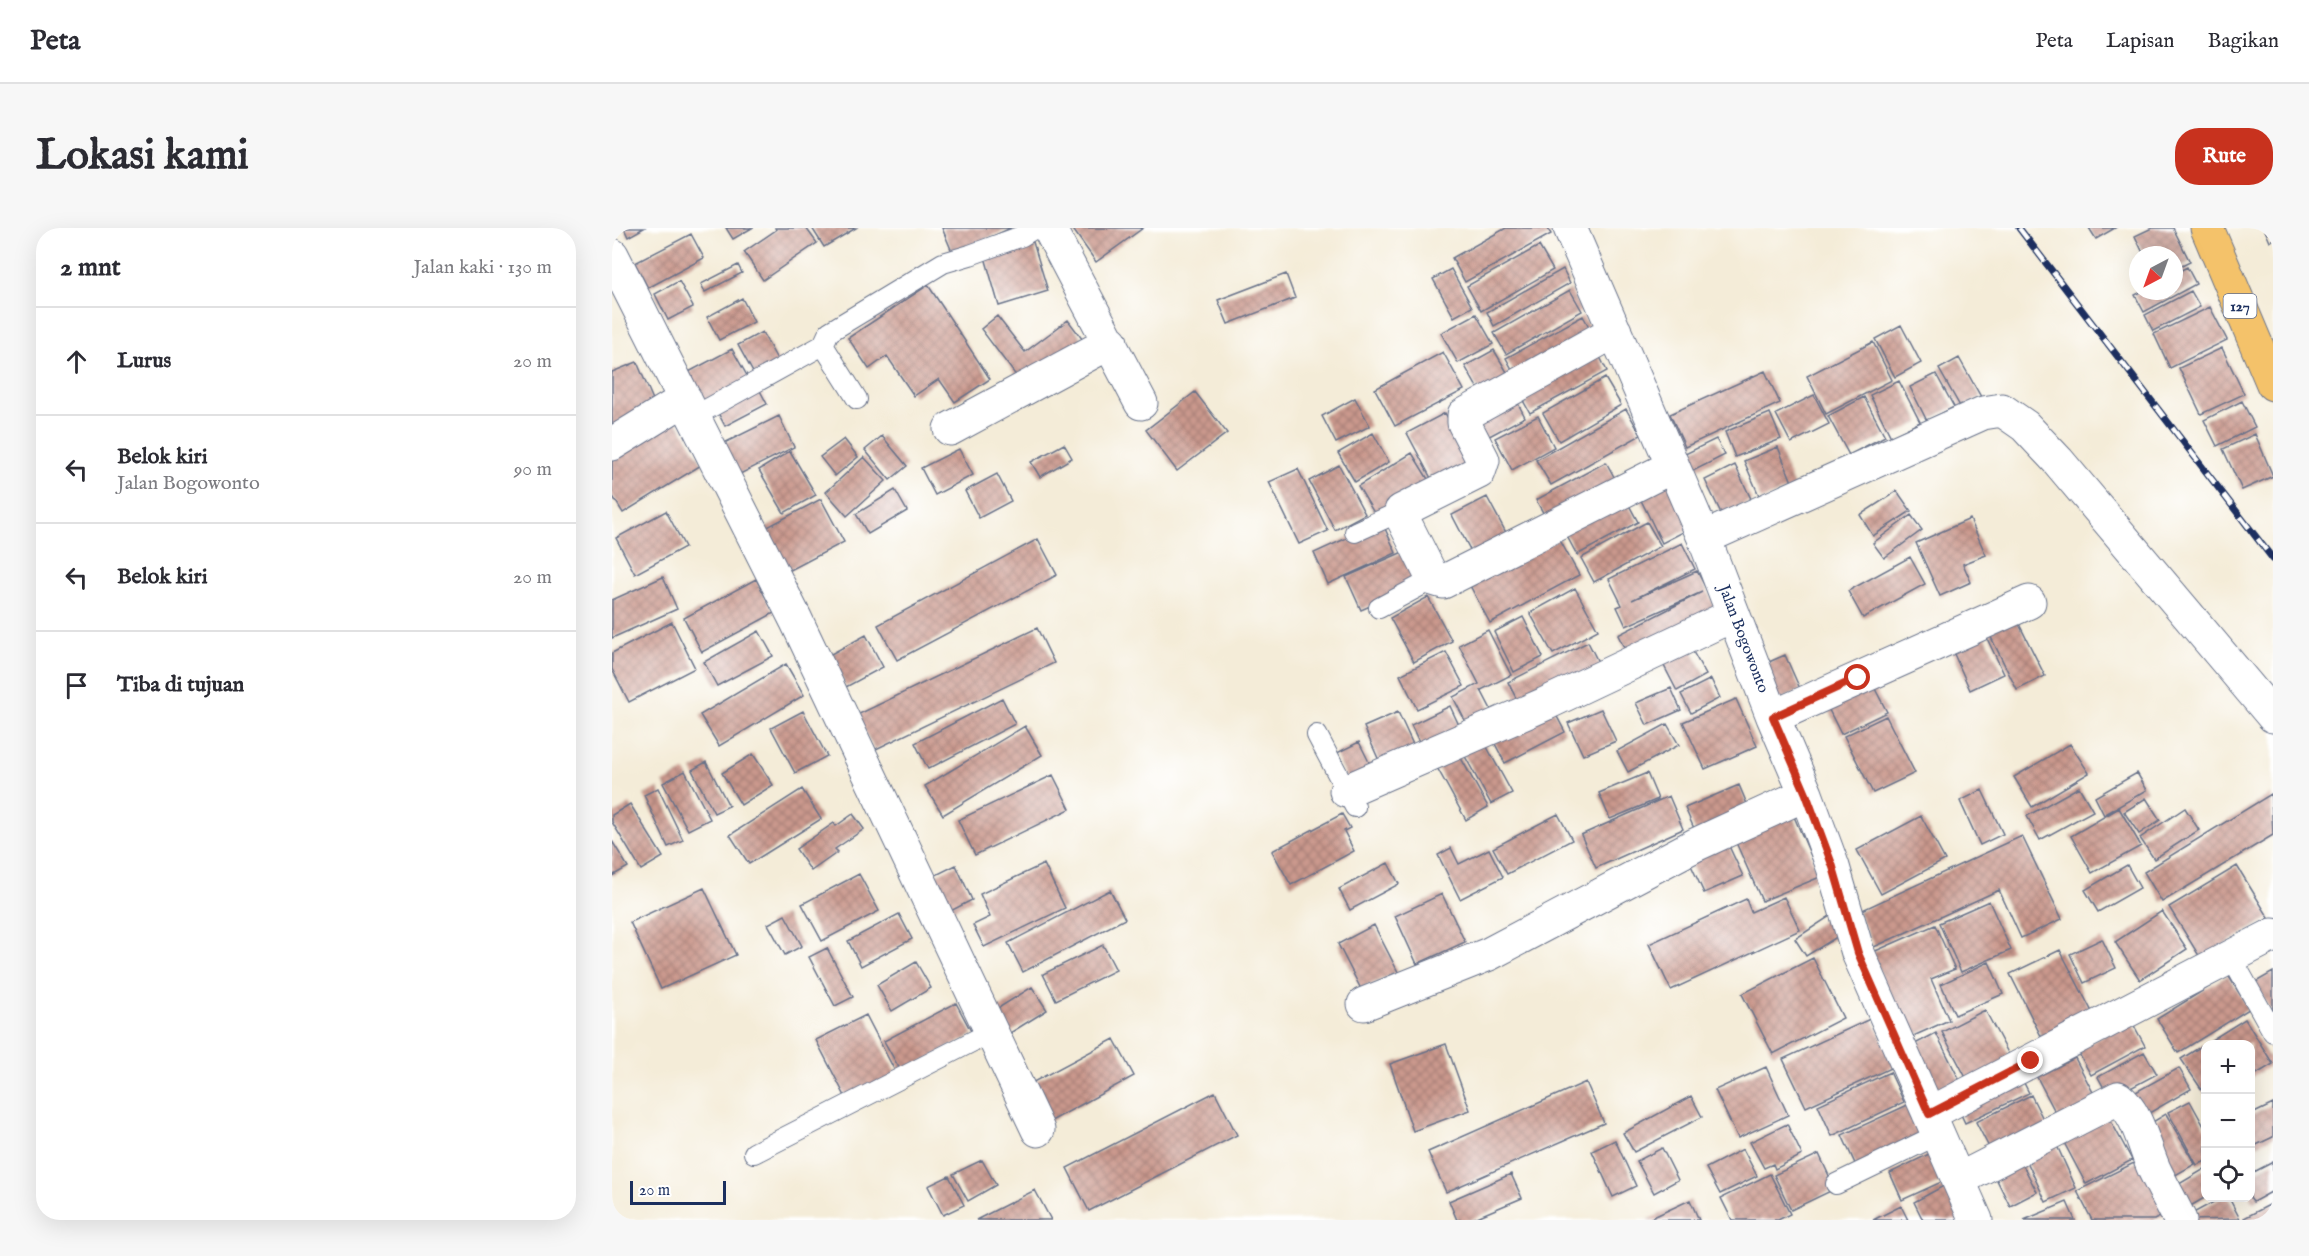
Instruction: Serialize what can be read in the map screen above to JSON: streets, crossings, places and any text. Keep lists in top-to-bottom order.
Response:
{
  "streets": {
    "main road": ["127"],
    "street": ["Jalan Bogowonto"]
  },
  "scale_bar": "20 m",
  "north": "bottom left",
  "page": {
    "header": "Peta",
    "nav": ["Peta", "Lapisan", "Bagikan"],
    "buttons": "Rute",
    "title": "Lokasi kami",
    "heading": ["2 mnt", "Jalan kaki · 130 m"],
    "list": [
      ["Lurus", "20 m"],
      ["Belok kiri", "Jalan Bogowonto", "90 m"],
      ["Belok kiri", "20 m"],
      "Tiba di tujuan"
    ],
    "map_buttons": ["+", "−"],
    "scale": "20 m"
  }
}
